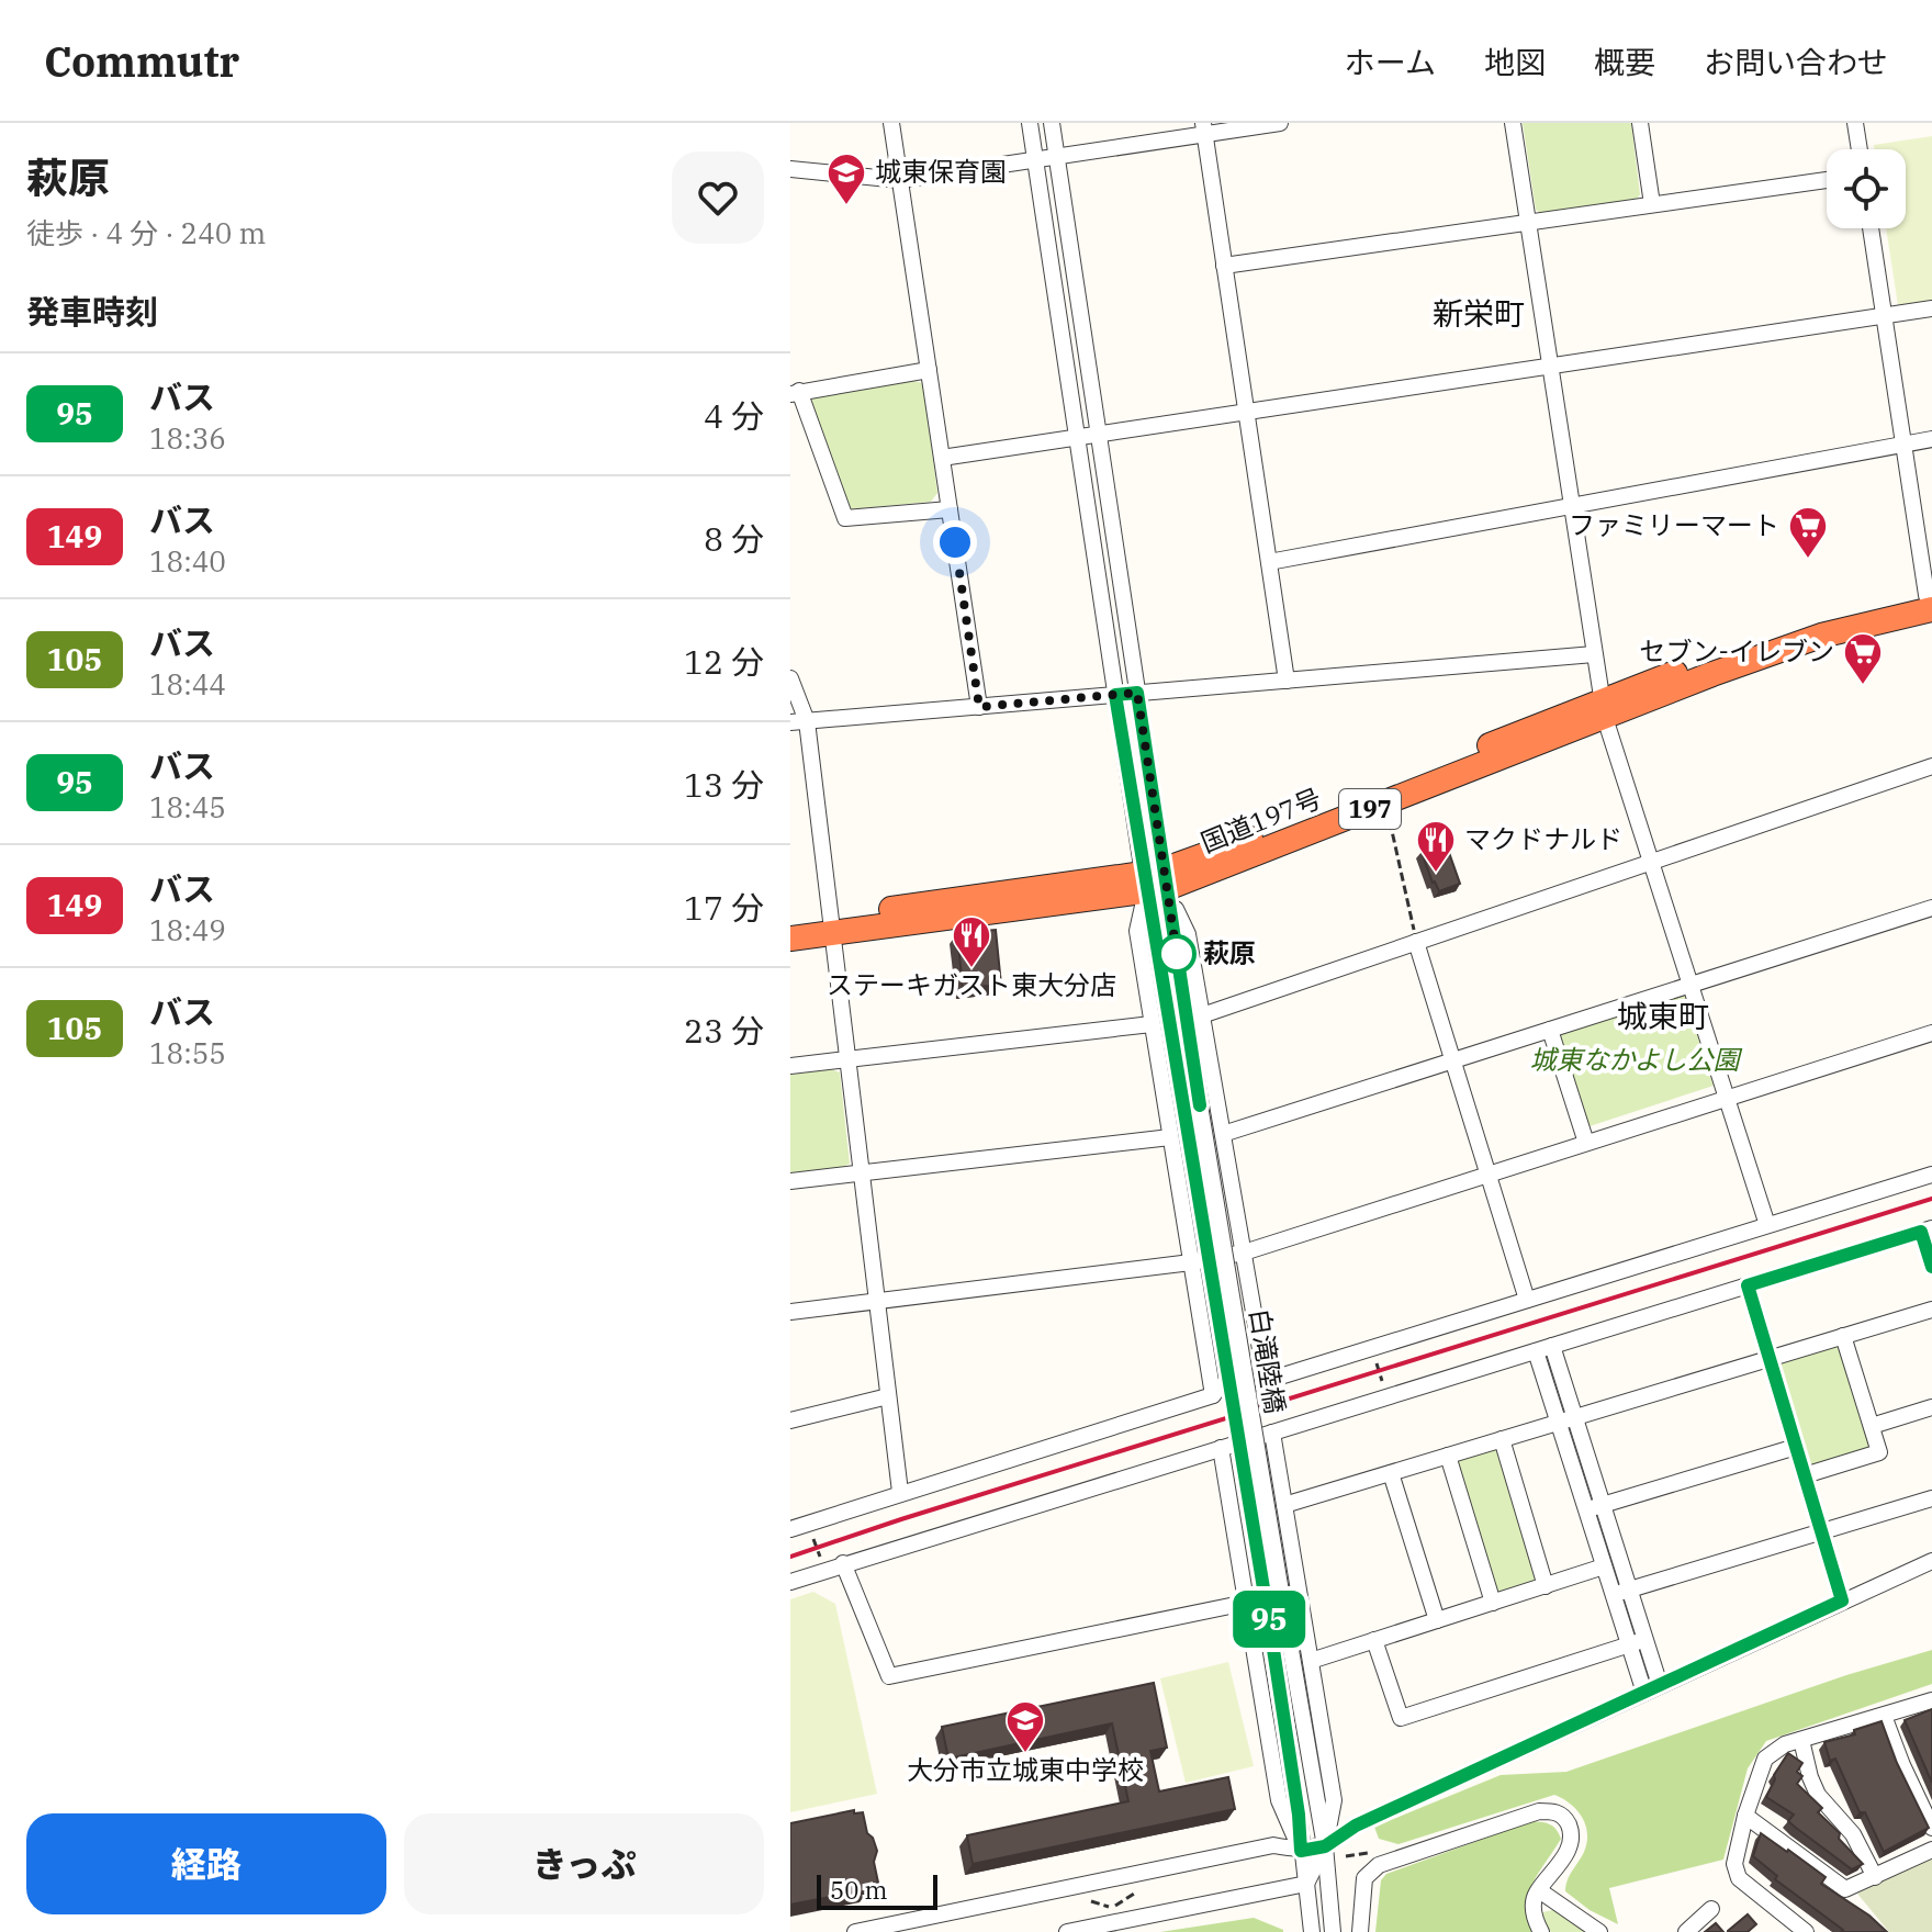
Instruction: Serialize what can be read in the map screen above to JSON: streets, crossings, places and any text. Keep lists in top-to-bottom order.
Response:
{
  "streets": {
    "highway": ["197", "国道197号"],
    "street": ["白滝陸橋"]
  },
  "crossings": [
    ["国道197号", "白滝陸橋"]
  ],
  "districts": ["新栄町", "城東町"],
  "parks": ["城東なかよし公園"],
  "places": {
    "school or university": ["城東保育園", "大分市立城東中学校"],
    "supermarket": ["ファミリーマート", "セブン-イレブン"],
    "restaurant": ["マクドナルド", "ステーキガスト東大分店"],
    "other": ["萩原"]
  },
  "lines": ["bus line 95"],
  "scale_bar": "50 m",
  "page": {
    "header": "Commutr",
    "nav": [
      "ホーム",
      "地図",
      "概要",
      "お問い合わせ"
    ],
    "heading": [
      ["萩原", "徒歩 · 4 分 · 240 m"],
      "発車時刻"
    ],
    "on_map": "95",
    "list": [
      {
        "mark": "95",
        "name": "バス",
        "note": "18:36",
        "value": "4 分"
      },
      {
        "mark": "149",
        "name": "バス",
        "note": "18:40",
        "value": "8 分"
      },
      {
        "mark": "105",
        "name": "バス",
        "note": "18:44",
        "value": "12 分"
      },
      {
        "mark": "95",
        "name": "バス",
        "note": "18:45",
        "value": "13 分"
      },
      {
        "mark": "149",
        "name": "バス",
        "note": "18:49",
        "value": "17 分"
      },
      {
        "mark": "105",
        "name": "バス",
        "note": "18:55",
        "value": "23 分"
      }
    ],
    "buttons": ["経路", "きっぷ"],
    "scale": "50 m"
  }
}
